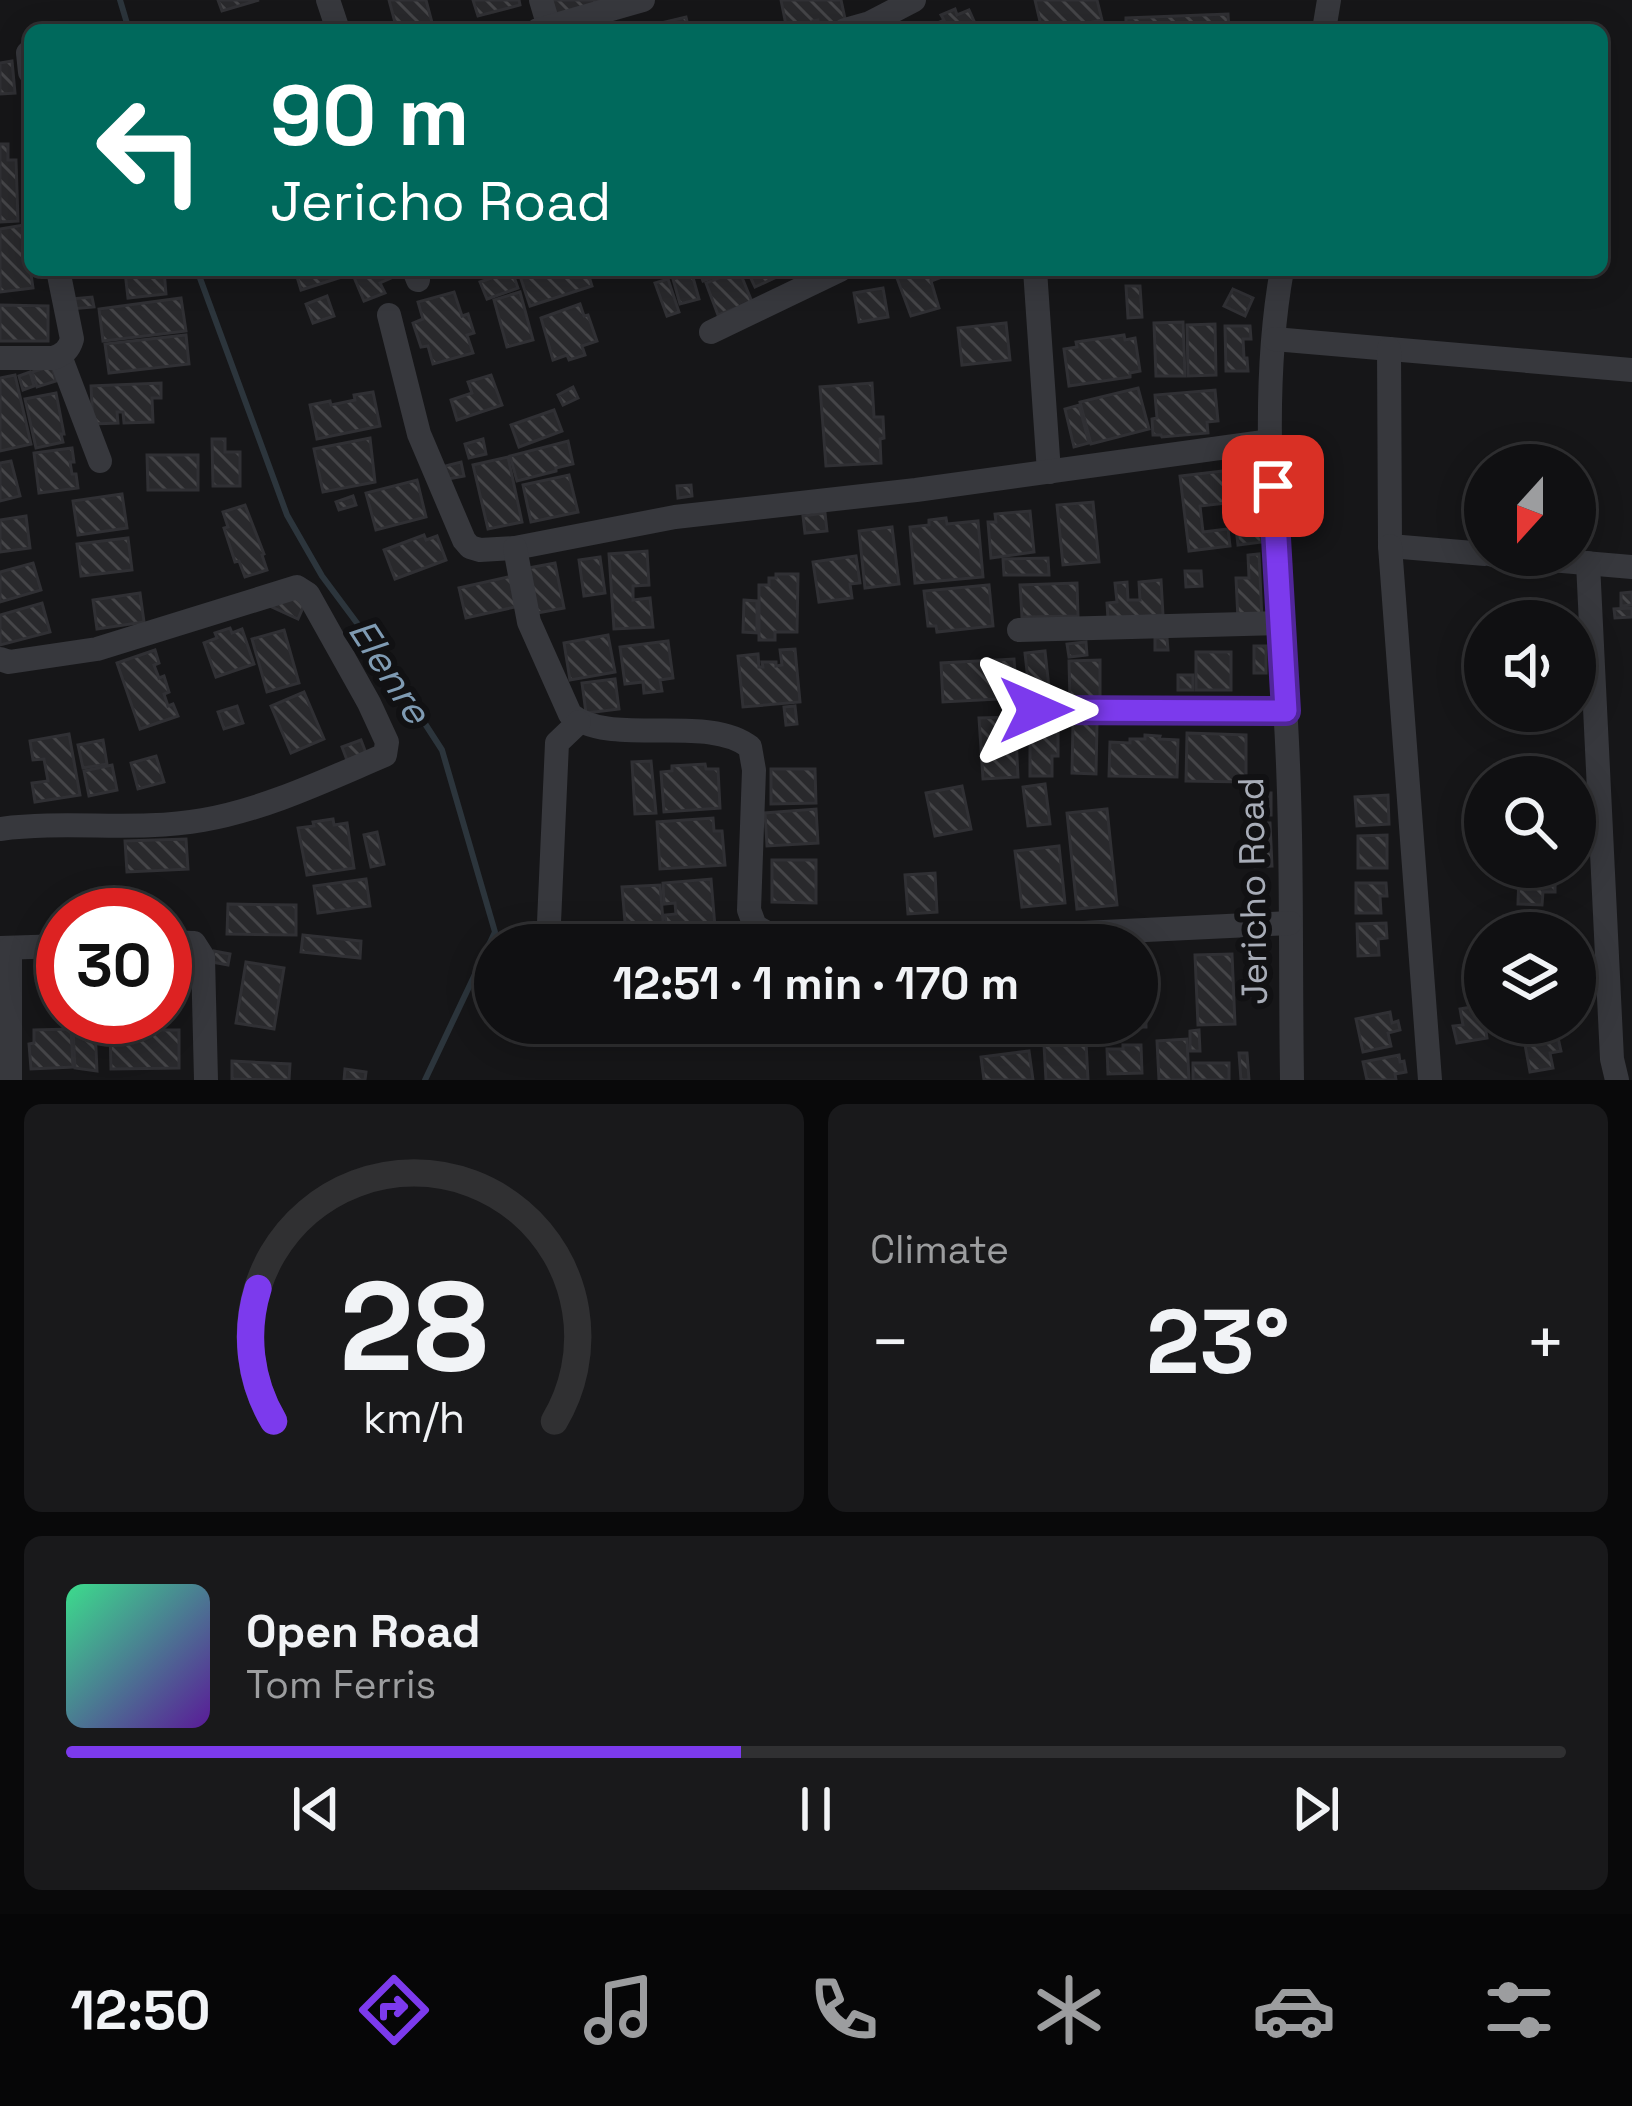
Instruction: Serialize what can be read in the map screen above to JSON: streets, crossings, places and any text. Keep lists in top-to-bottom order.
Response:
{
  "streets": {
    "street": ["Jericho Road"]
  },
  "water": ["Elenre"],
  "north": "bottom",
  "page": {
    "turn": ["90 m", "Jericho Road"],
    "limit": "30",
    "trip": "12:51 · 1 min · 170 m",
    "tile": "Climate",
    "heat": ["−", "23°", "+"],
    "song": ["Open Road", "Tom Ferris"],
    "tabs": "12:50",
    "gauge": ["28", "km/h"]
  }
}
